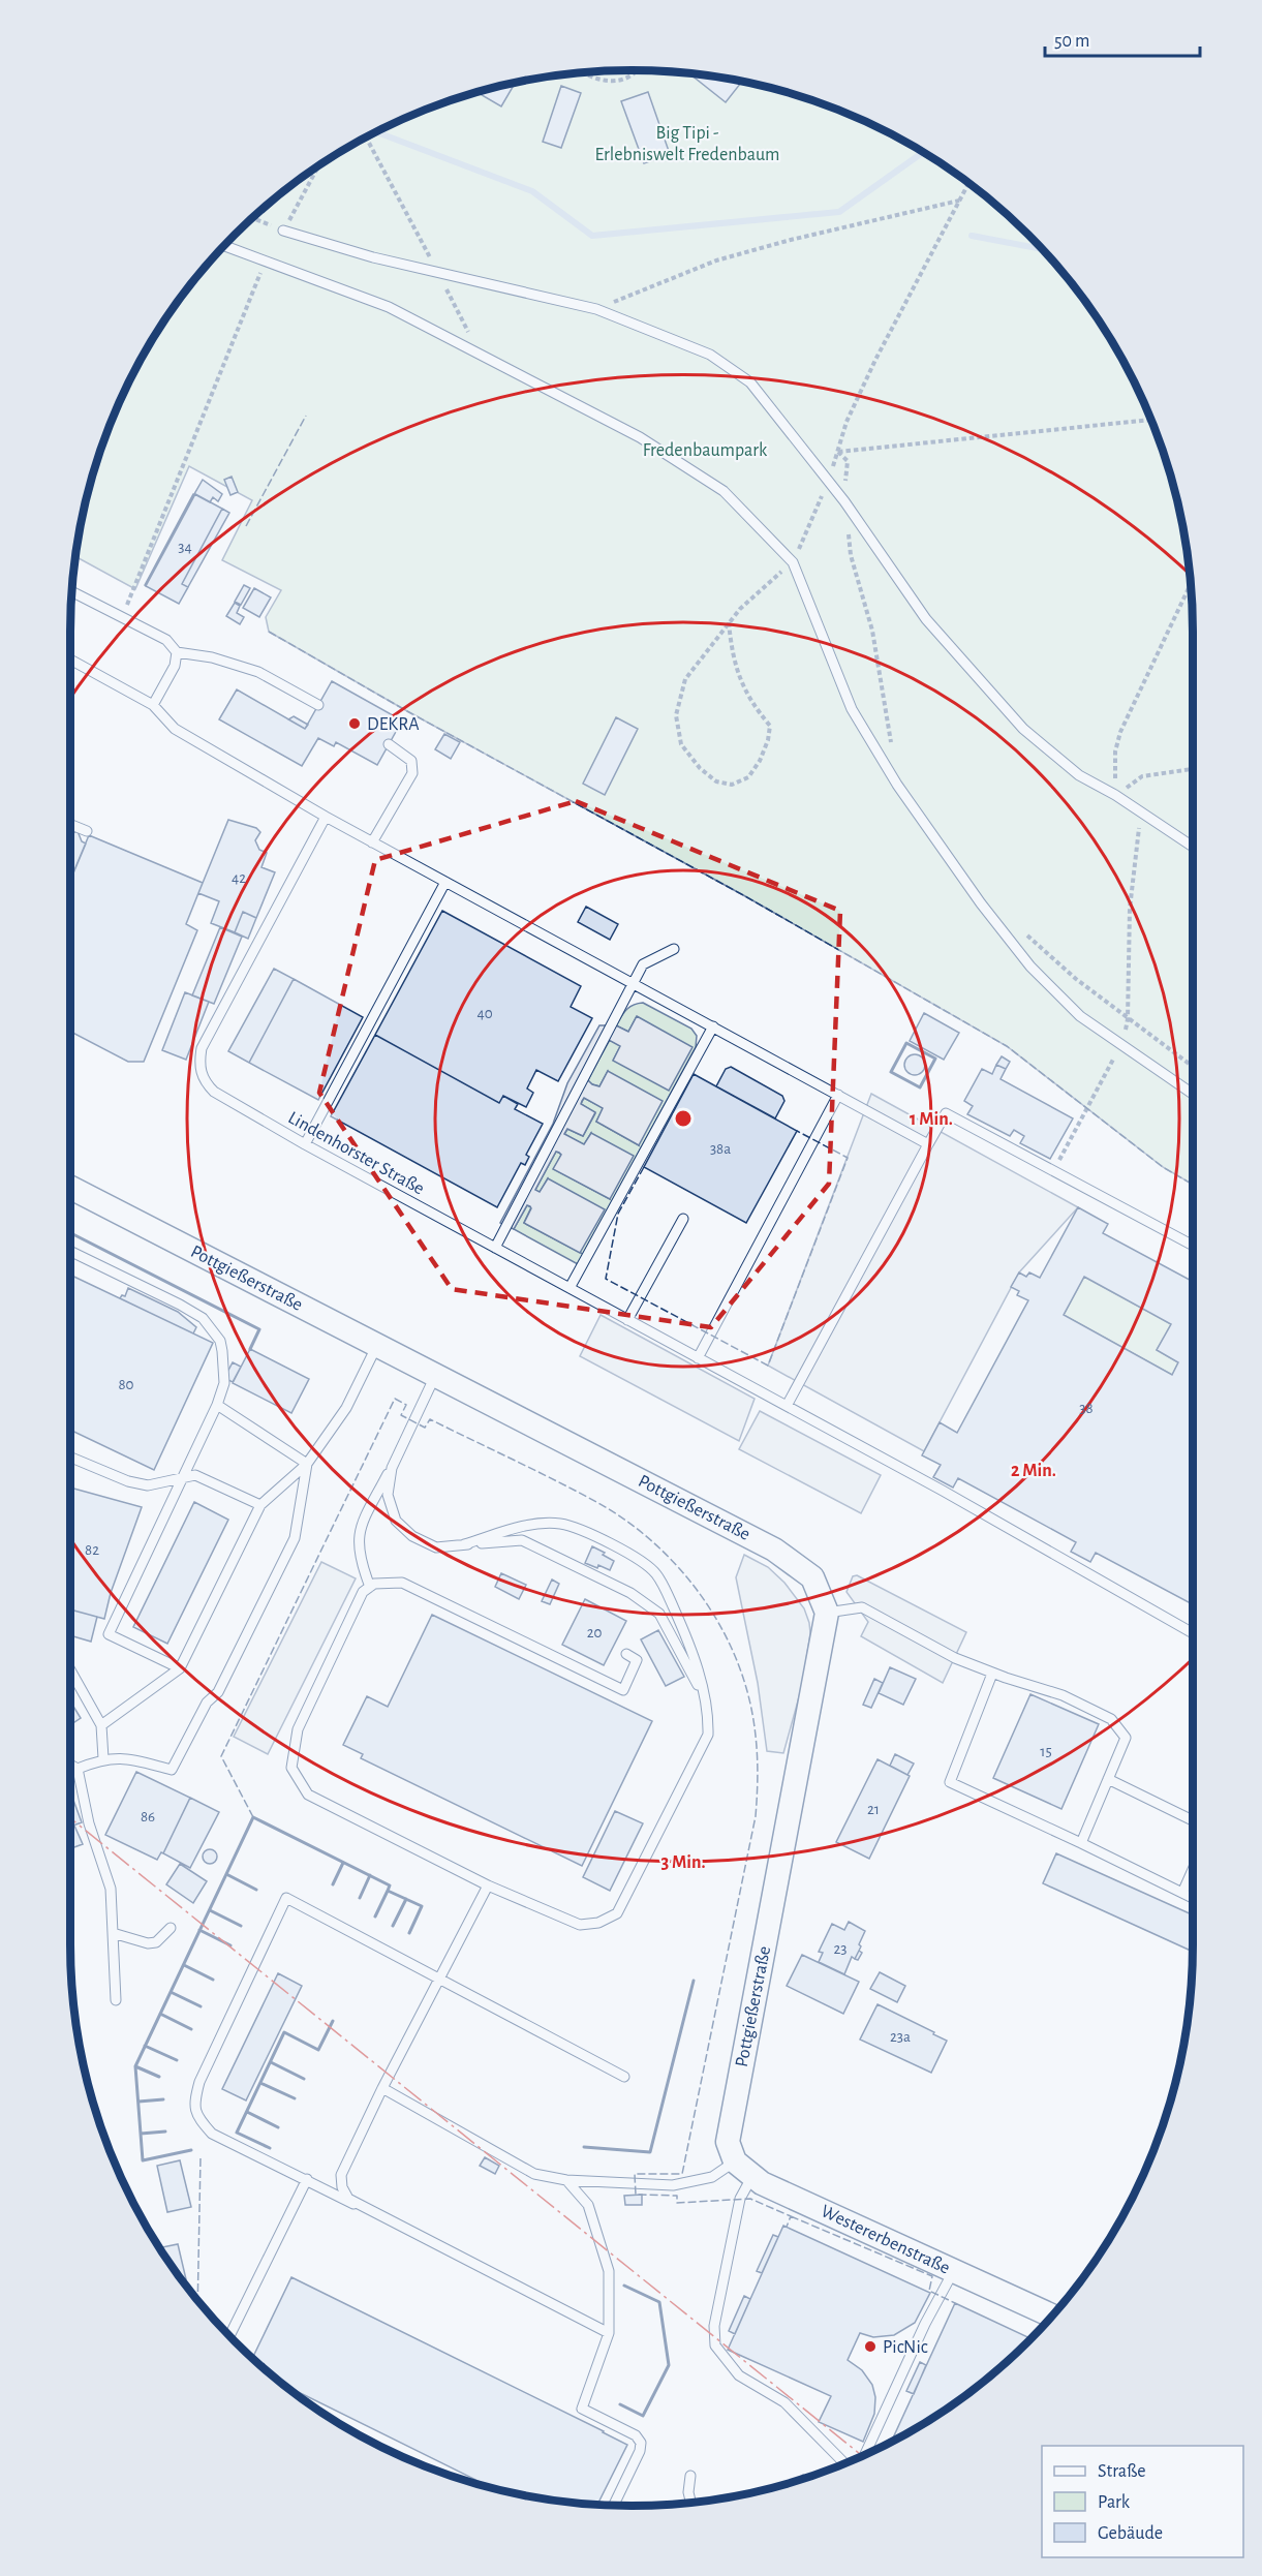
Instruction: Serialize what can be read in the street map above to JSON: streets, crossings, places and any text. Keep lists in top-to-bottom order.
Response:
{
  "streets": {
    "street": ["Pottgießerstraße", "Westererbenstraße"],
    "lane": ["Lindenhorster Straße"]
  },
  "crossings": [
    ["Pottgießerstraße", "Westererbenstraße"]
  ],
  "parks": ["Big Tipi - Erlebniswelt Fredenbaum", "Fredenbaumpark"],
  "places": ["DEKRA", "PicNic"],
  "house_numbers": [
    "34",
    "42",
    "40",
    "38a",
    "80",
    "38",
    "82",
    "20",
    "15",
    "21",
    "86",
    "23",
    "23a"
  ],
  "legend": ["Straße", "Park", "Gebäude"],
  "scale_bar": "50 m",
  "rings": ["1 Min.", "2 Min.", "3 Min."]
}
